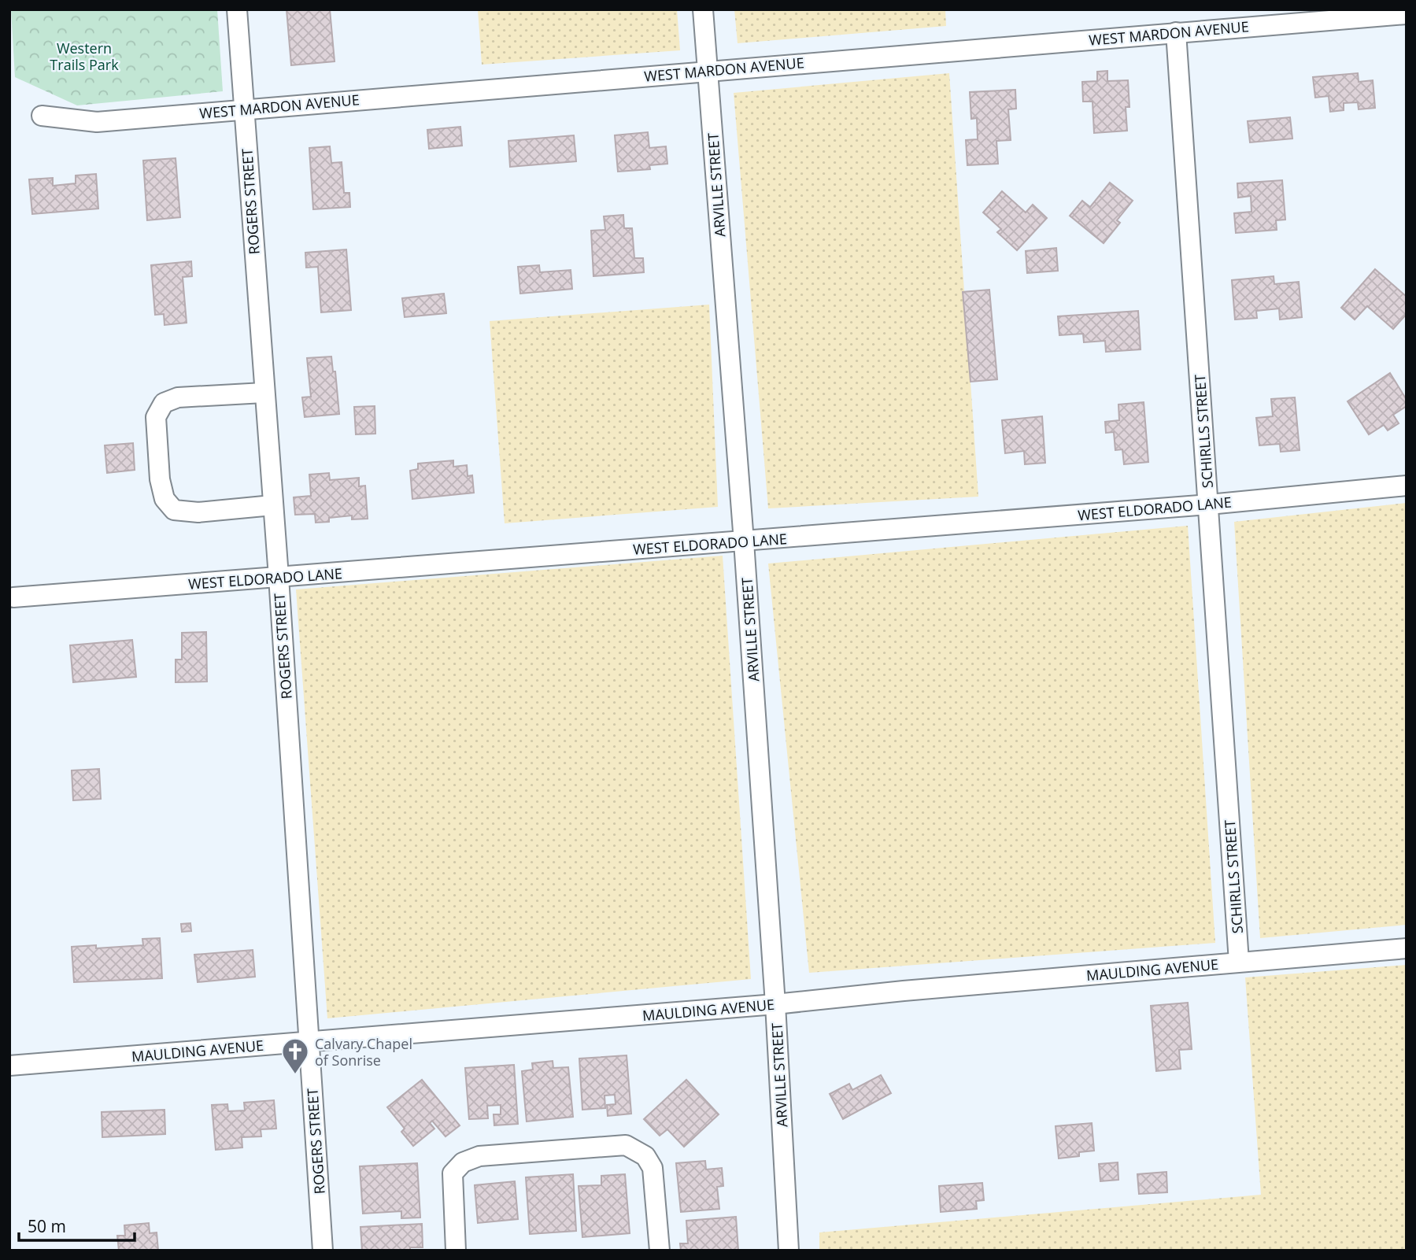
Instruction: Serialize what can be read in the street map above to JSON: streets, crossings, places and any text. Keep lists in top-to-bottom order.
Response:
{
  "streets": {
    "street": [
      "WEST MARDON AVENUE",
      "ARVILLE STREET",
      "ROGERS STREET",
      "SCHIRLLS STREET",
      "WEST ELDORADO LANE",
      "MAULDING AVENUE"
    ]
  },
  "crossings": [
    ["WEST MARDON AVENUE", "ARVILLE STREET"],
    ["WEST MARDON AVENUE", "ROGERS STREET"],
    ["WEST MARDON AVENUE", "SCHIRLLS STREET"],
    ["ARVILLE STREET", "WEST ELDORADO LANE"],
    ["ARVILLE STREET", "MAULDING AVENUE"],
    ["ROGERS STREET", "WEST ELDORADO LANE"],
    ["ROGERS STREET", "MAULDING AVENUE"],
    ["SCHIRLLS STREET", "WEST ELDORADO LANE"],
    ["SCHIRLLS STREET", "MAULDING AVENUE"]
  ],
  "parks": ["Western Trails Park"],
  "places": {
    "church": ["Calvary Chapel of Sonrise"]
  },
  "scale_bar": "50 m"
}
